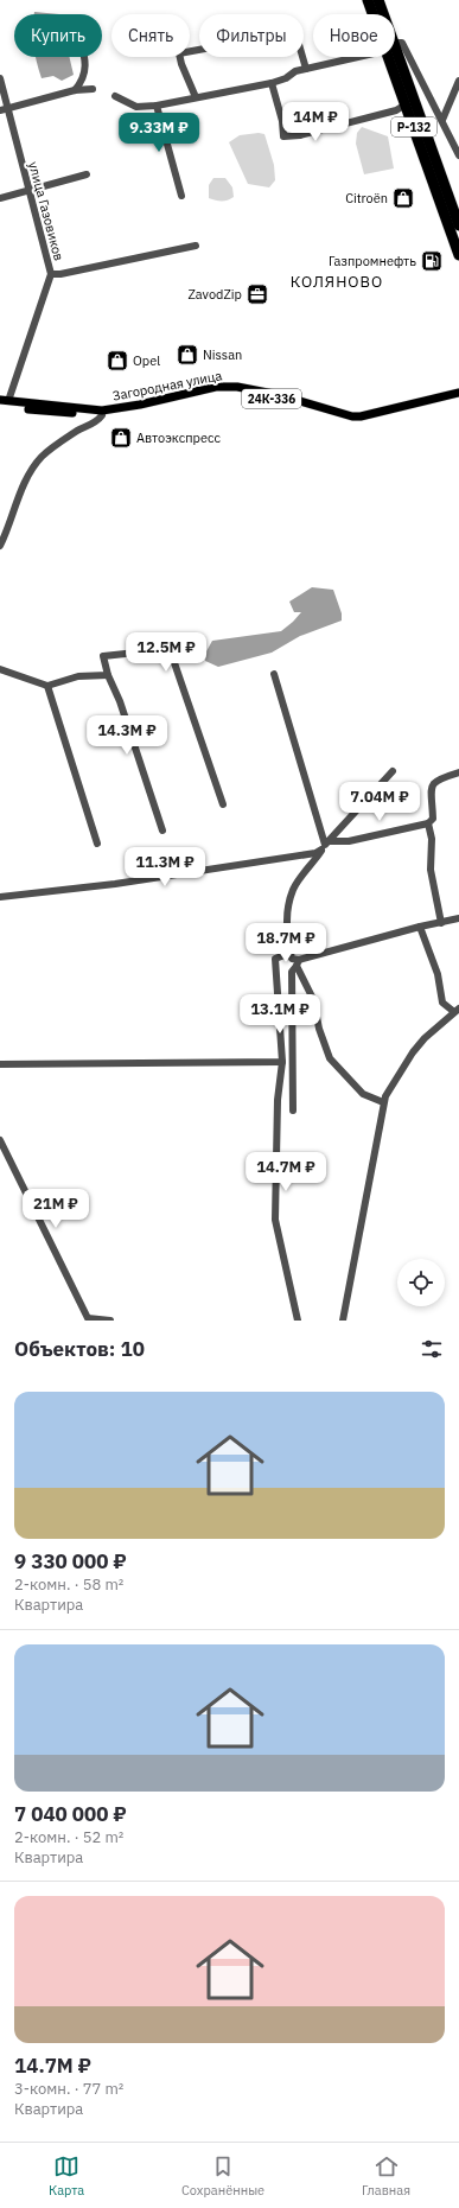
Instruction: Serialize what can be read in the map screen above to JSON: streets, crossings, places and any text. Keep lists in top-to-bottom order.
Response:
{
  "streets": {
    "highway": ["Р-132"],
    "main road": ["Загородная улица", "24К-336"],
    "street": ["улица Газовиков"]
  },
  "crossings": [
    ["улица Газовиков", "24К-336"],
    ["Загородная улица", "24К-336"]
  ],
  "districts": ["КОЛЯНОВО"],
  "places": {
    "shop": [
      "Citroën",
      "Nissan",
      "Opel",
      "Автоэкспресс"
    ],
    "fuel station": ["Газпромнефть"],
    "office": ["ZavodZip"]
  },
  "page": {
    "chip": [
      "Купить",
      "Снять",
      "Фильтры",
      "Новое"
    ],
    "price": [
      "14M ₽",
      "9.33M ₽",
      "12.5M ₽",
      "14.3M ₽",
      "7.04M ₽",
      "11.3M ₽",
      "18.7M ₽",
      "13.1M ₽",
      "14.7M ₽",
      "21M ₽"
    ],
    "heading": "Объектов: 10",
    "list": [
      {
        "name": "9 330 000 ₽",
        "note": "2-комн. · 58 m² · Квартира"
      },
      {
        "name": "7 040 000 ₽",
        "note": "2-комн. · 52 m² · Квартира"
      },
      {
        "name": "14.7M ₽",
        "note": "3-комн. · 77 m² · Квартира"
      }
    ],
    "tabs": ["Карта", "Сохранённые", "Главная"]
  }
}
